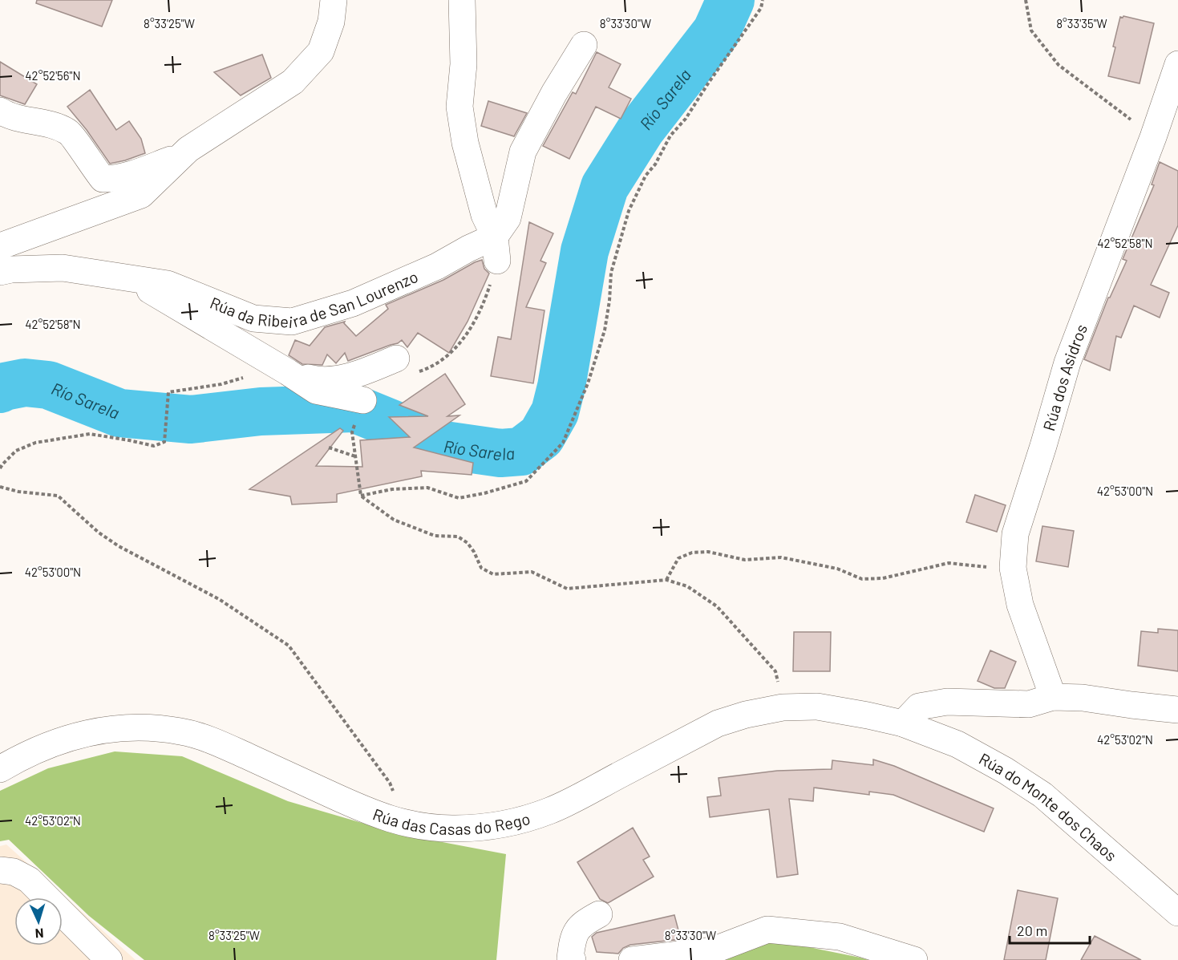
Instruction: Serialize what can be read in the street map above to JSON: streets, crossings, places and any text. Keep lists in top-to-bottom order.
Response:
{
  "streets": {
    "street": [
      "Rúa da Ribeira de San Lourenzo",
      "Rúa dos Asidros",
      "Rúa do Monte dos Chaos",
      "Rúa das Casas do Rego"
    ]
  },
  "crossings": [
    ["Rúa do Monte dos Chaos", "Rúa das Casas do Rego"]
  ],
  "water": ["Río Sarela"],
  "scale_bar": "20 m",
  "north": "bottom",
  "coordinates": [
    "8°33'25\"W",
    "8°33'30\"W",
    "8°33'35\"W",
    "42°52'56\"N",
    "42°52'58\"N",
    "42°53'00\"N",
    "42°53'02\"N"
  ]
}
